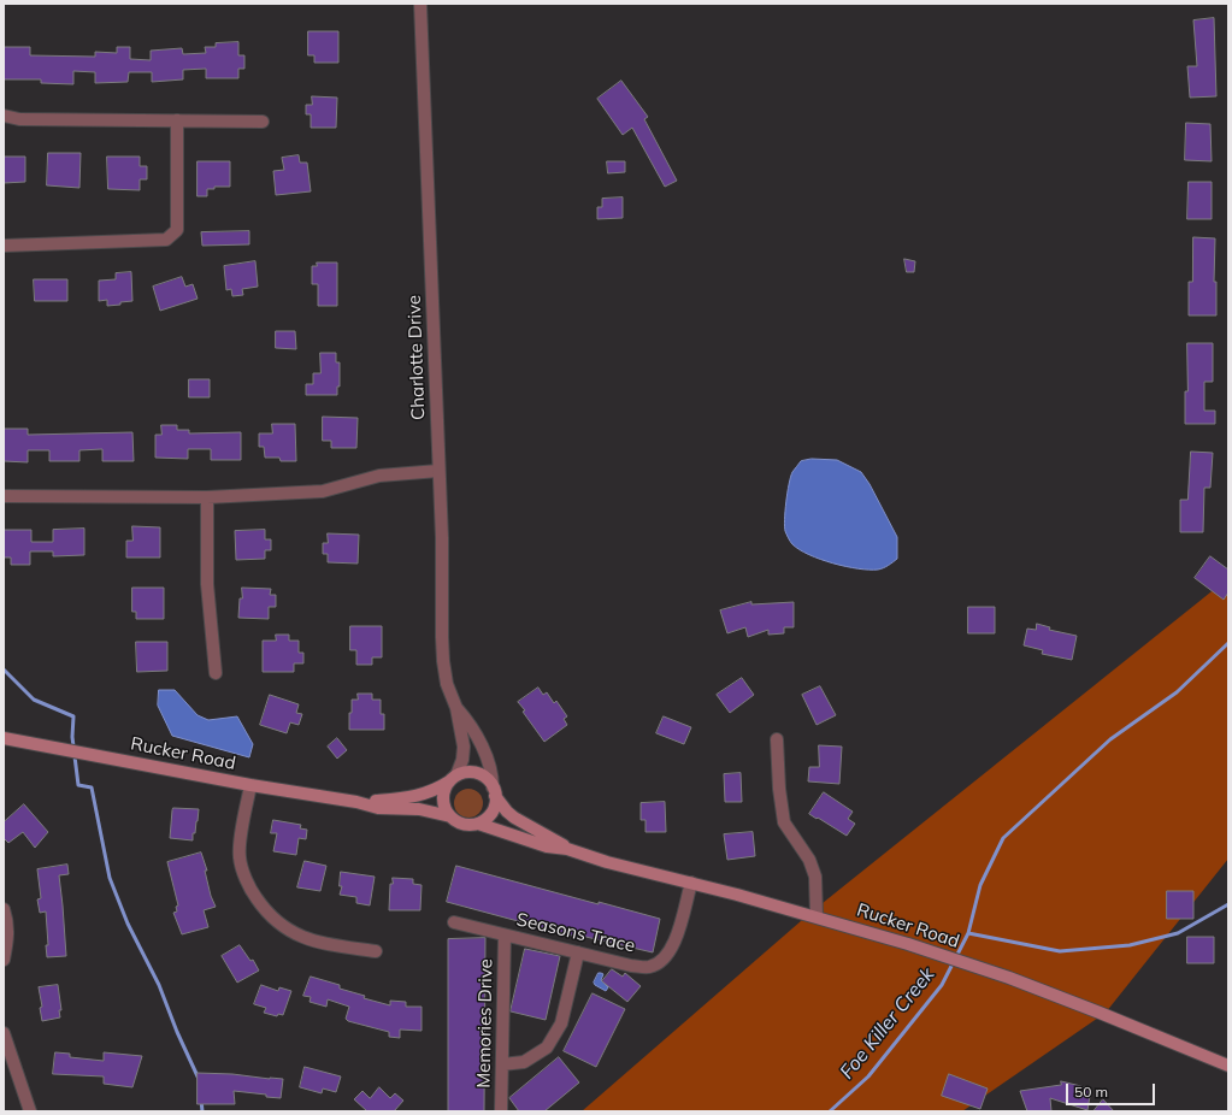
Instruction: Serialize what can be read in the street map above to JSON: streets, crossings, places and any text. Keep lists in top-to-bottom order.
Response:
{
  "streets": {
    "main road": ["Rucker Road"],
    "street": ["Charlotte Drive", "Seasons Trace", "Memories Drive"]
  },
  "crossings": [
    ["Charlotte Drive", "Rucker Road"],
    ["Rucker Road", "Seasons Trace"],
    ["Seasons Trace", "Memories Drive"]
  ],
  "water": ["Foe Killer Creek"],
  "scale_bar": "50 m"
}
